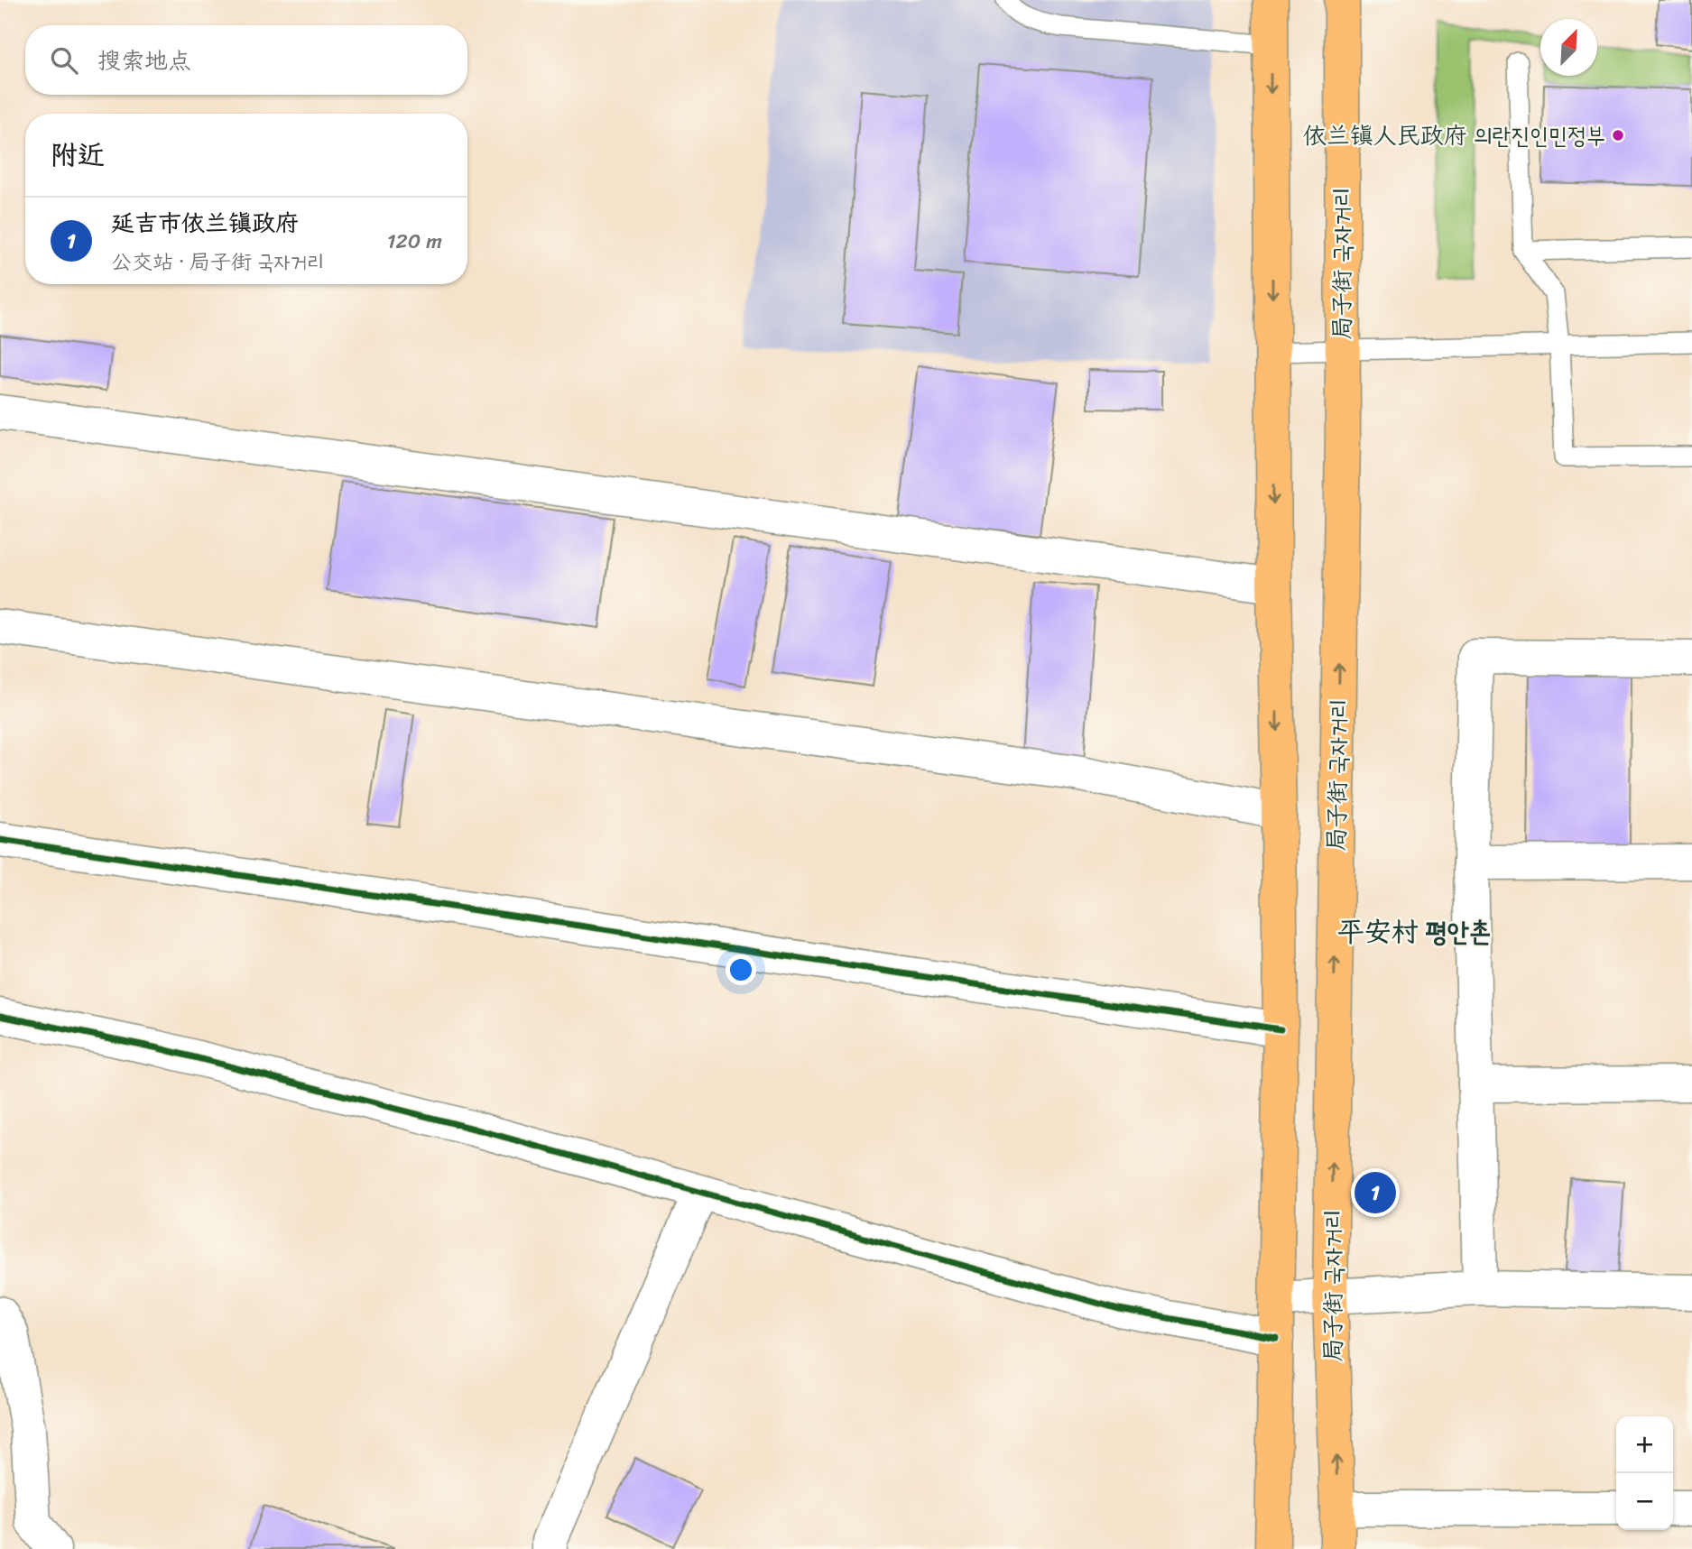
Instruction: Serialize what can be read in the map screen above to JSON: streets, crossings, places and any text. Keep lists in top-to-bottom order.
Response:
{
  "streets": {
    "main road": ["局子街 국자거리"]
  },
  "districts": ["平安村 평안촌"],
  "places": ["依兰镇人民政府 의란진인민정부"],
  "north": "top right",
  "page": {
    "search": "搜索地点",
    "heading": "附近",
    "list": [
      {
        "mark": "1",
        "name": "延吉市依兰镇政府",
        "note": "公交站 · 局子街 국자거리",
        "value": "120 m"
      }
    ],
    "pins": "1",
    "map_buttons": ["+", "−"]
  }
}
